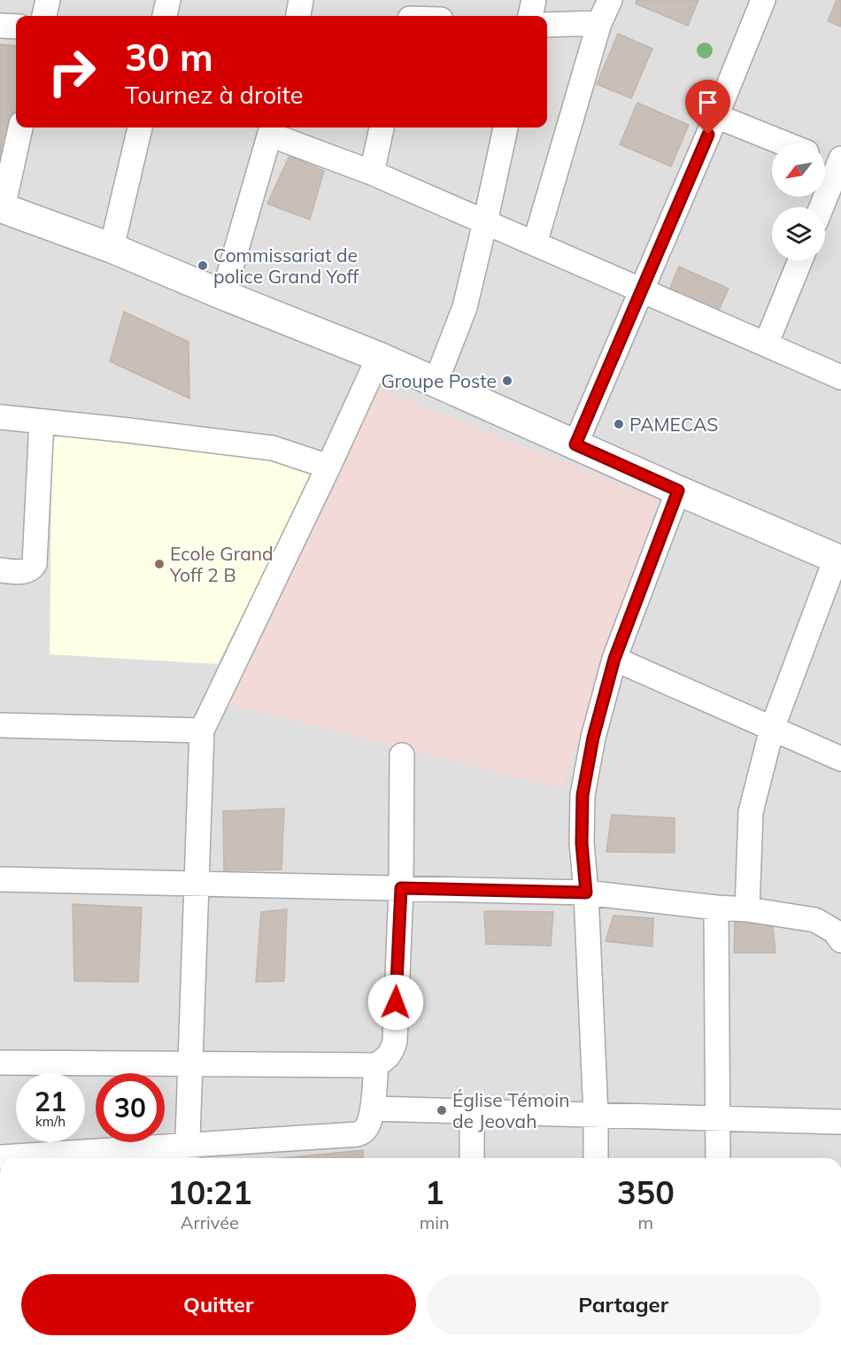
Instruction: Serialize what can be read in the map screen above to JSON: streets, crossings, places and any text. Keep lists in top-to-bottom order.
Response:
{
  "places": [
    "Commissariat de police Grand Yoff",
    "Groupe Poste",
    "PAMECAS",
    "Ecole Grand Yoff 2 B",
    "Église Témoin de Jeovah"
  ],
  "north": "bottom left",
  "page": {
    "turn": ["30 m", "Tournez à droite"],
    "speed": "21 km/h",
    "limit": "30",
    "eta": [
      "10:21",
      "Arrivée",
      "1",
      "min",
      "350",
      "m"
    ],
    "buttons": ["Quitter", "Partager"]
  }
}
